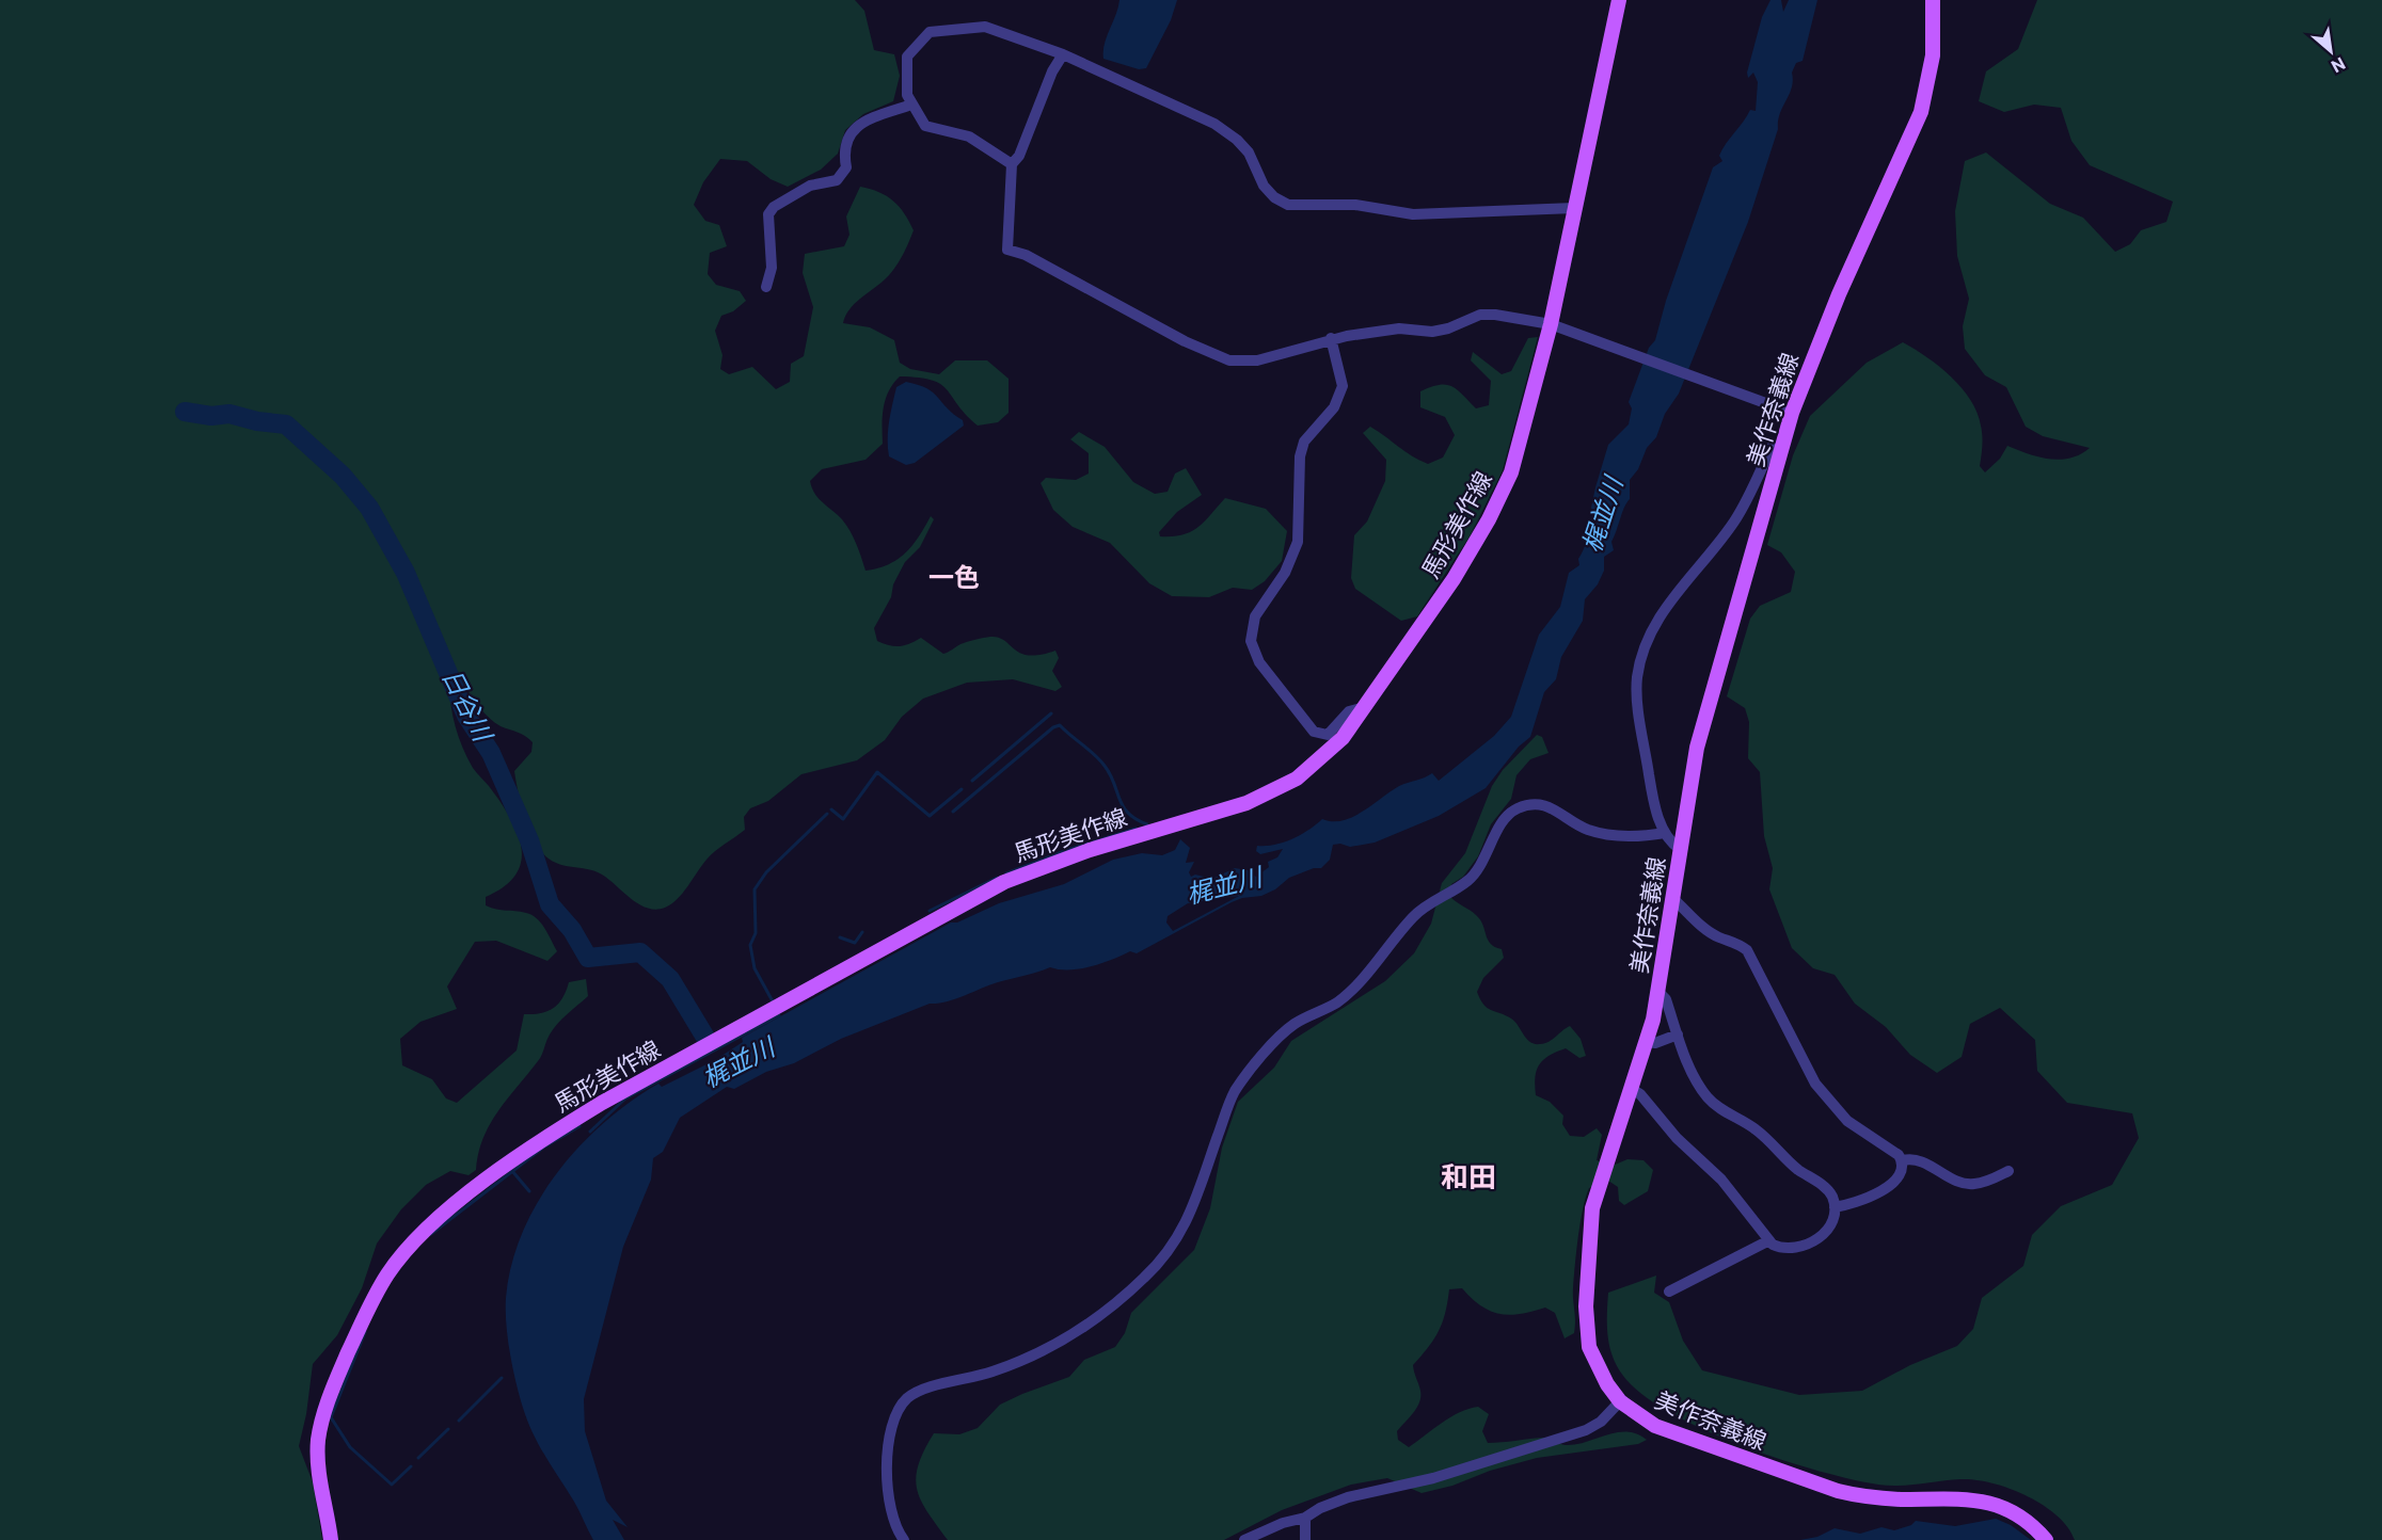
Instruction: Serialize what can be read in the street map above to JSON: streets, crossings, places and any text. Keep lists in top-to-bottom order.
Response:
{
  "streets": {
    "main road": ["美作奈義線", "馬形美作線"]
  },
  "districts": ["一色", "和田"],
  "water": ["梶並川", "日谷川"],
  "north": "bottom right"
}
